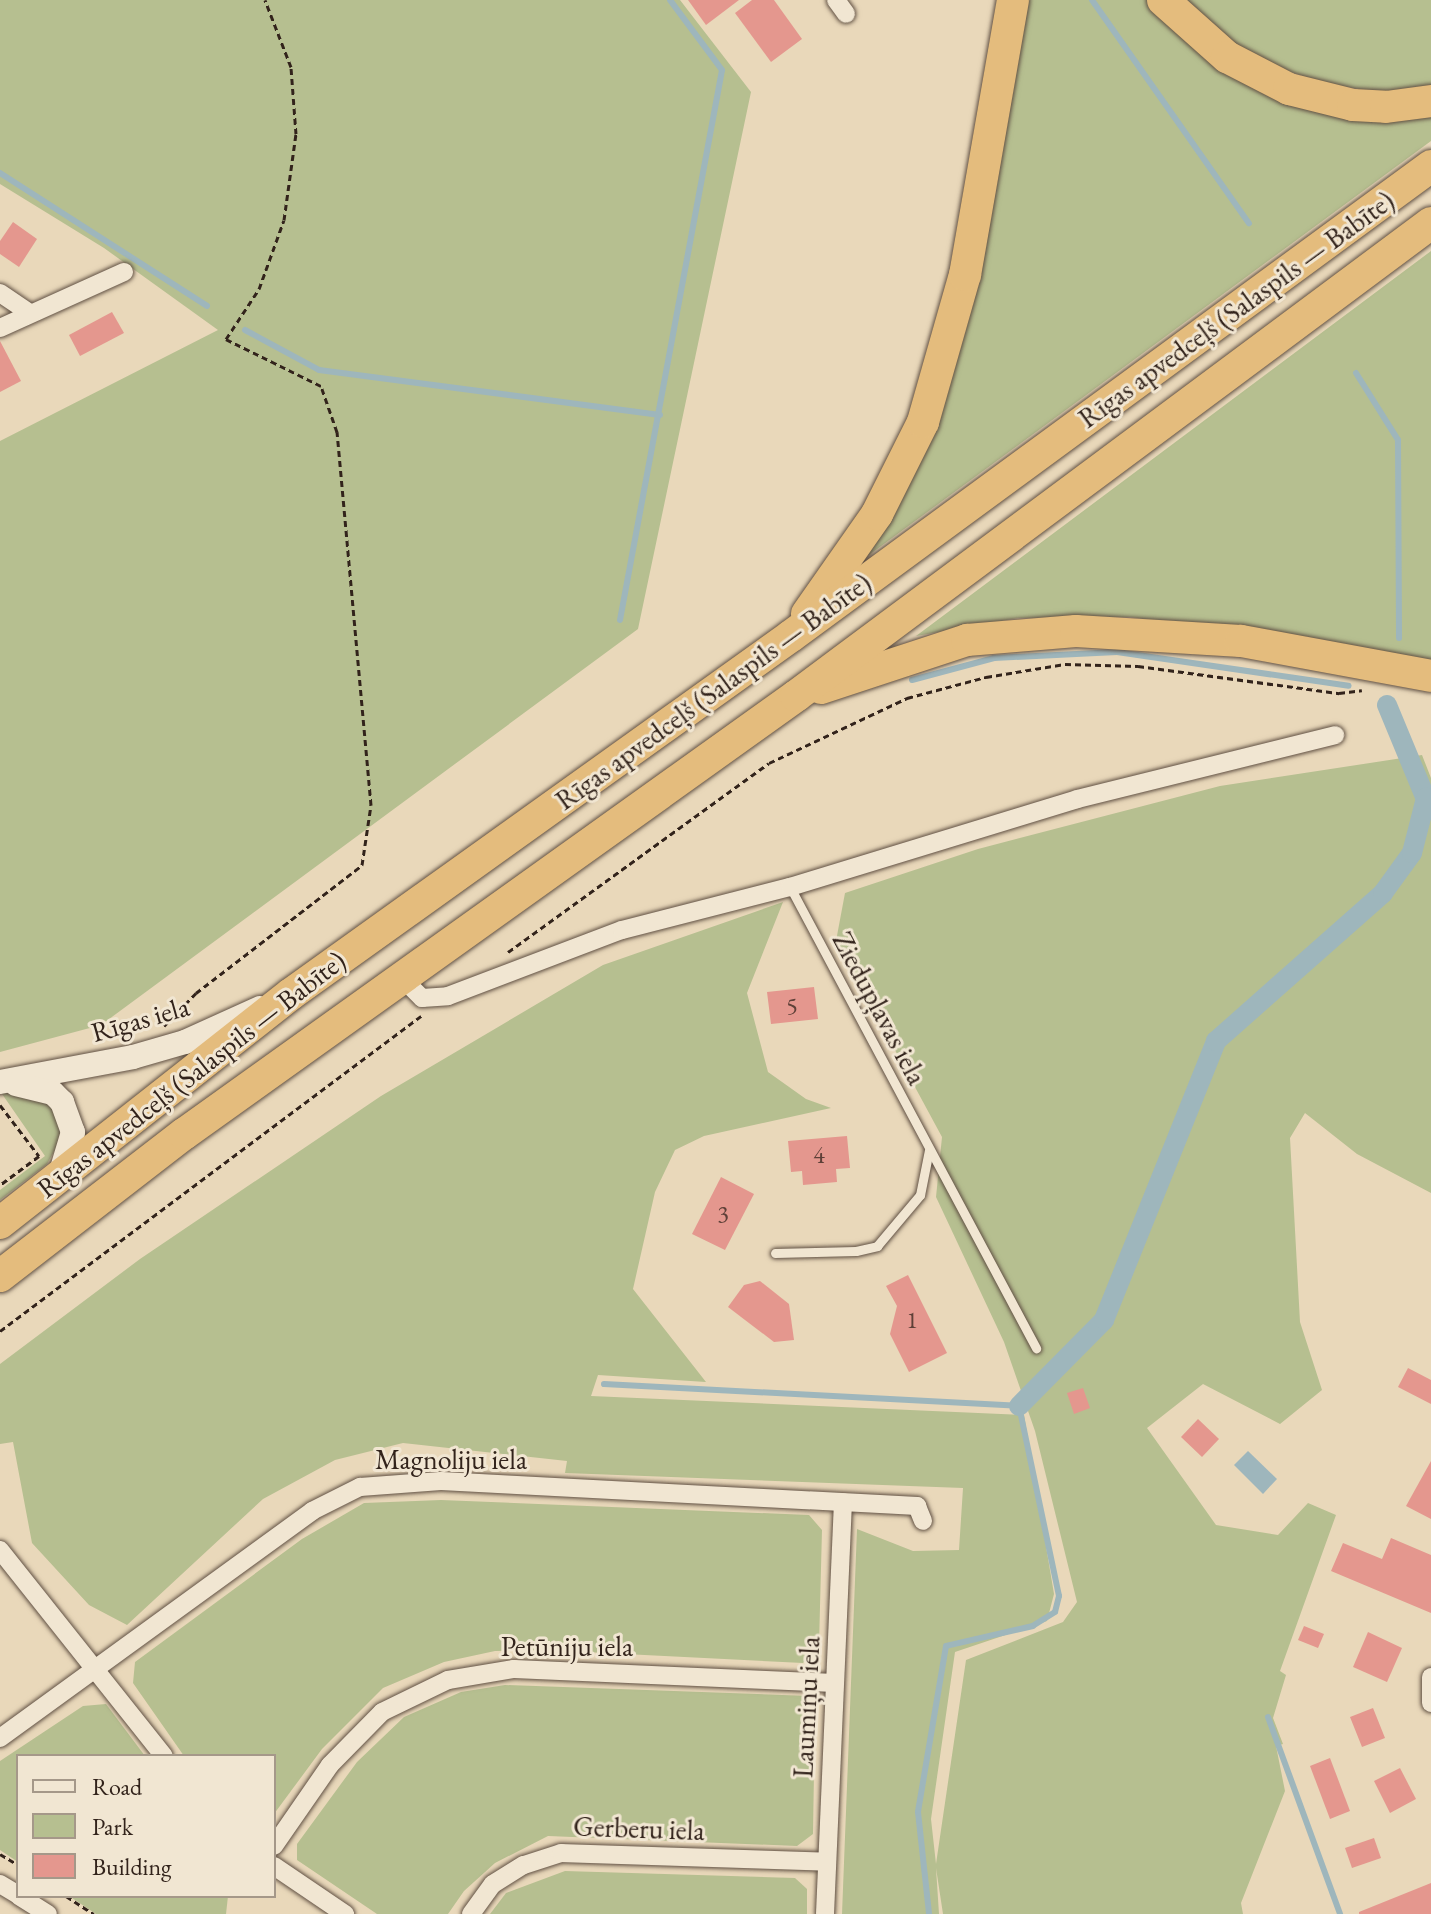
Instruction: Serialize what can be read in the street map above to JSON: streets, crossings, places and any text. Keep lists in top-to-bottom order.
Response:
{
  "streets": {
    "highway": ["Rīgas apvedceļš (Salaspils — Babīte)"],
    "main road": ["Rīgas iela"],
    "street": [
      "Magnoliju iela",
      "Petūniju iela",
      "Laumiņu iela",
      "Gerberu iela"
    ],
    "lane": ["Ziedupļavas iela"]
  },
  "crossings": [
    ["Rīgas apvedceļš (Salaspils — Babīte)", "Rīgas iela"],
    ["Magnoliju iela", "Laumiņu iela"],
    ["Petūniju iela", "Laumiņu iela"],
    ["Laumiņu iela", "Gerberu iela"]
  ],
  "house_numbers": [
    "5",
    "4",
    "3",
    "1"
  ],
  "legend": ["Road", "Park", "Building"]
}
